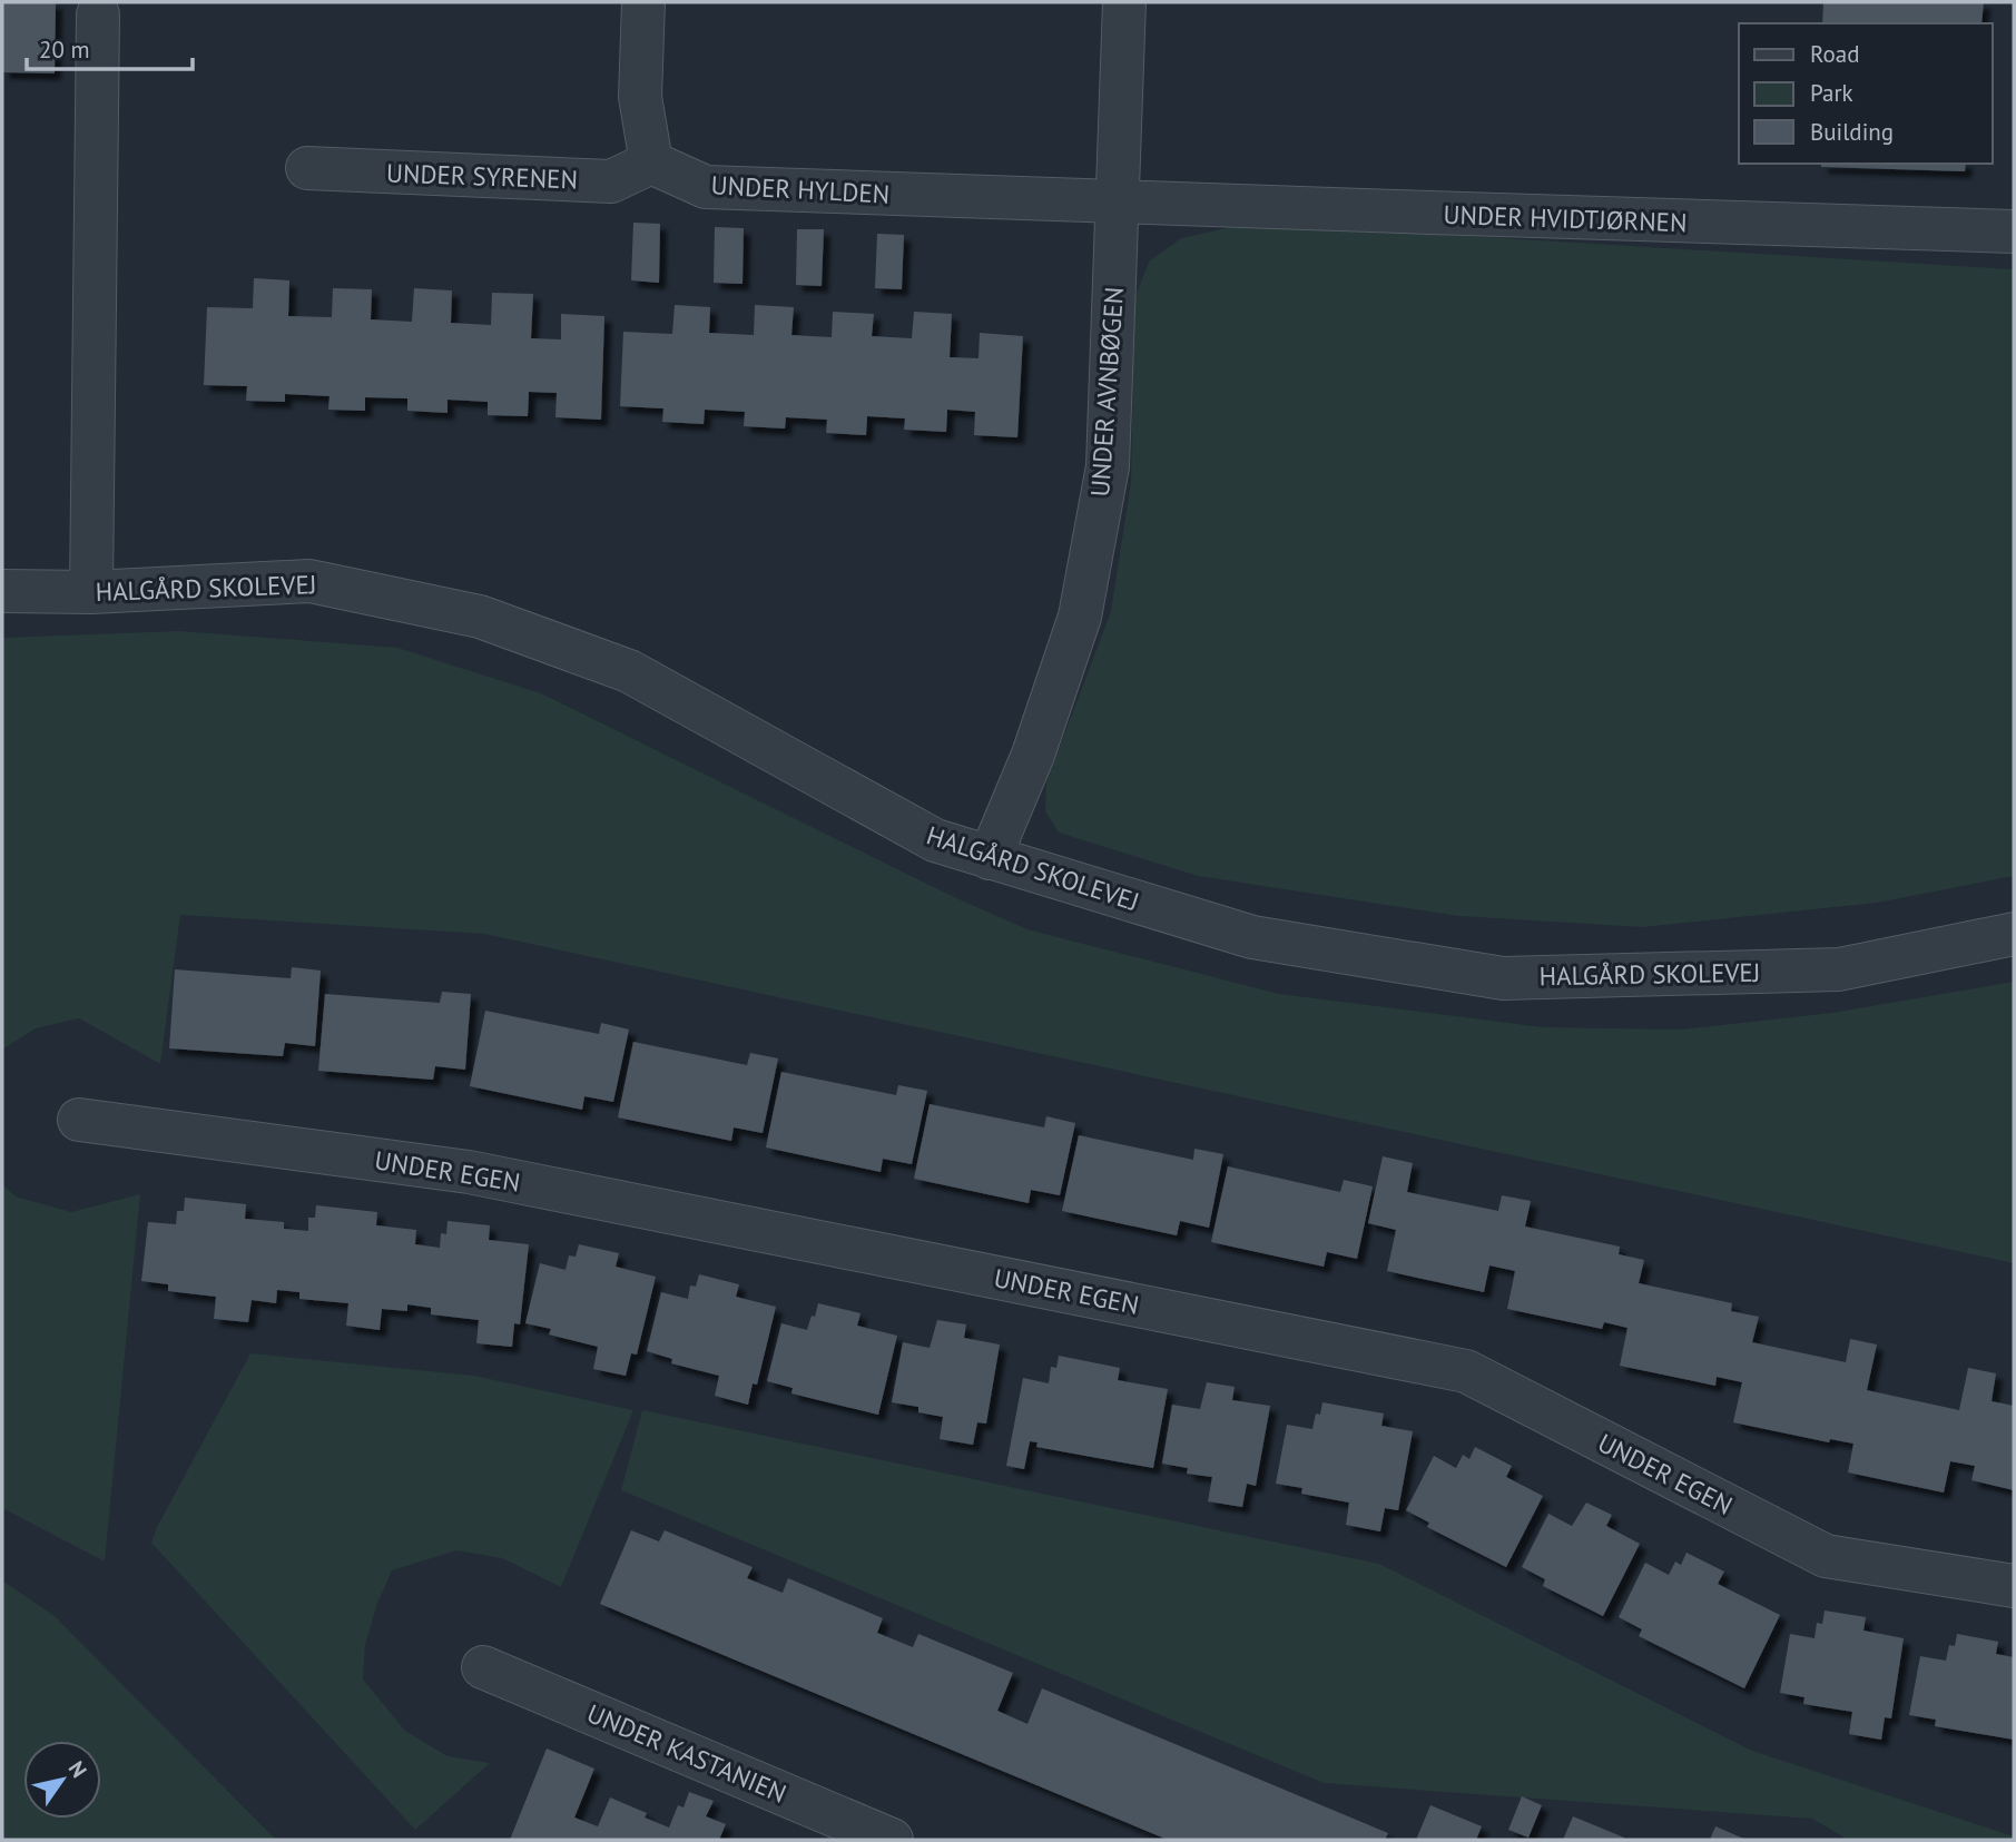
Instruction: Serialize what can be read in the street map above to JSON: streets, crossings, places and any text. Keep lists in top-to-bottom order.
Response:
{
  "streets": {
    "street": [
      "UNDER SYRENEN",
      "UNDER HYLDEN",
      "UNDER HVIDTJØRNEN",
      "UNDER AVNBØGEN",
      "HALGÅRD SKOLEVEJ",
      "UNDER EGEN",
      "UNDER KASTANIEN"
    ]
  },
  "crossings": [
    ["UNDER SYRENEN", "UNDER HYLDEN"],
    ["UNDER HYLDEN", "UNDER HVIDTJØRNEN"],
    ["UNDER HYLDEN", "UNDER AVNBØGEN"],
    ["UNDER HVIDTJØRNEN", "UNDER AVNBØGEN"],
    ["UNDER AVNBØGEN", "HALGÅRD SKOLEVEJ"]
  ],
  "legend": ["Road", "Park", "Building"],
  "scale_bar": "20 m",
  "north": "top right"
}
